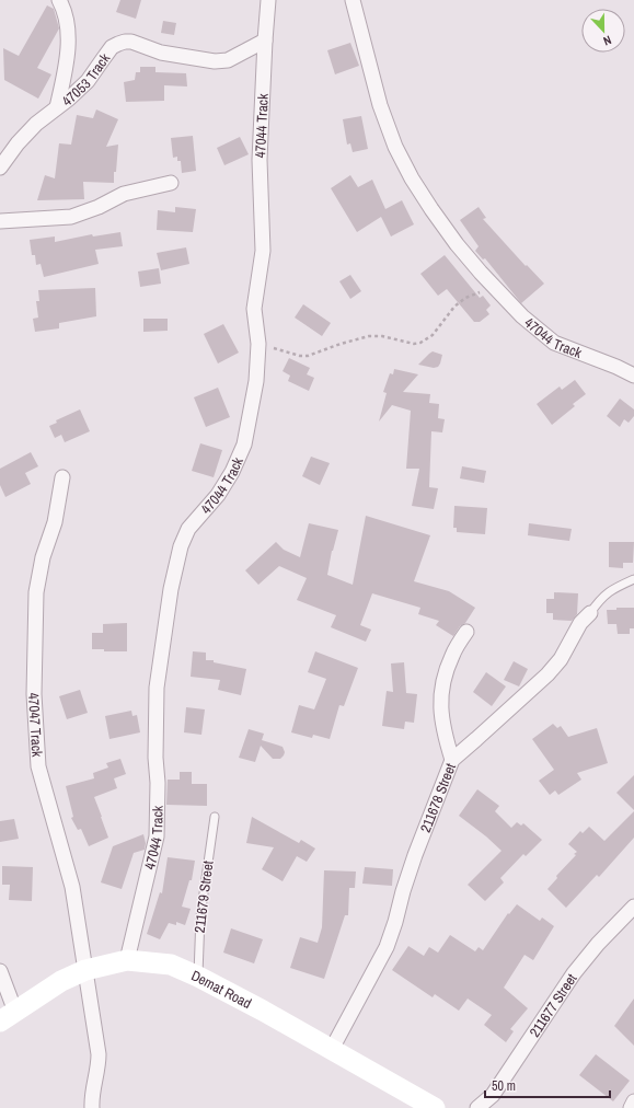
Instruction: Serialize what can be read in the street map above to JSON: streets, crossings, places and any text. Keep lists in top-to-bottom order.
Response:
{
  "streets": {
    "street": [
      "47053 Track",
      "47044 Track",
      "47047 Track",
      "211678 Street",
      "Demat Road",
      "211677 Street"
    ],
    "lane": ["211679 Street"]
  },
  "crossings": [
    ["47053 Track", "47044 Track"],
    ["47044 Track", "Demat Road"],
    ["47047 Track", "Demat Road"],
    ["211678 Street", "Demat Road"],
    ["211679 Street", "Demat Road"]
  ],
  "scale_bar": "50 m",
  "north": "bottom"
}
